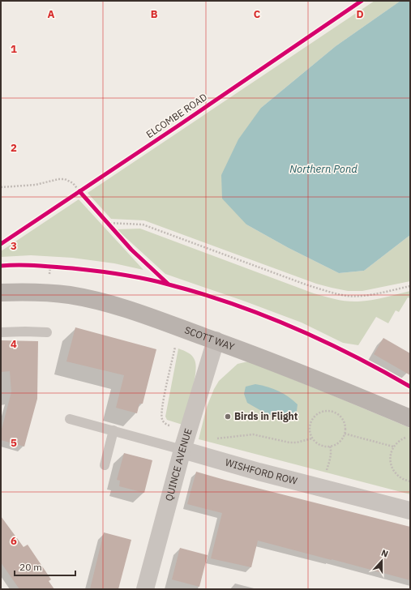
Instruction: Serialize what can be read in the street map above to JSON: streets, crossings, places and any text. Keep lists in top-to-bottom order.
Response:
{
  "streets": {
    "street": ["SCOTT WAY", "QUINCE AVENUE", "WISHFORD ROW"],
    "cycle path": ["ELCOMBE ROAD"]
  },
  "crossings": [
    ["SCOTT WAY", "QUINCE AVENUE"],
    ["QUINCE AVENUE", "WISHFORD ROW"]
  ],
  "water": ["Northern Pond"],
  "places": ["Birds in Flight"],
  "scale_bar": "20 m",
  "north": "top",
  "grid": {
    "columns": [
      "A",
      "B",
      "C",
      "D"
    ],
    "rows": [
      "1",
      "2",
      "3",
      "4",
      "5",
      "6"
    ]
  }
}
